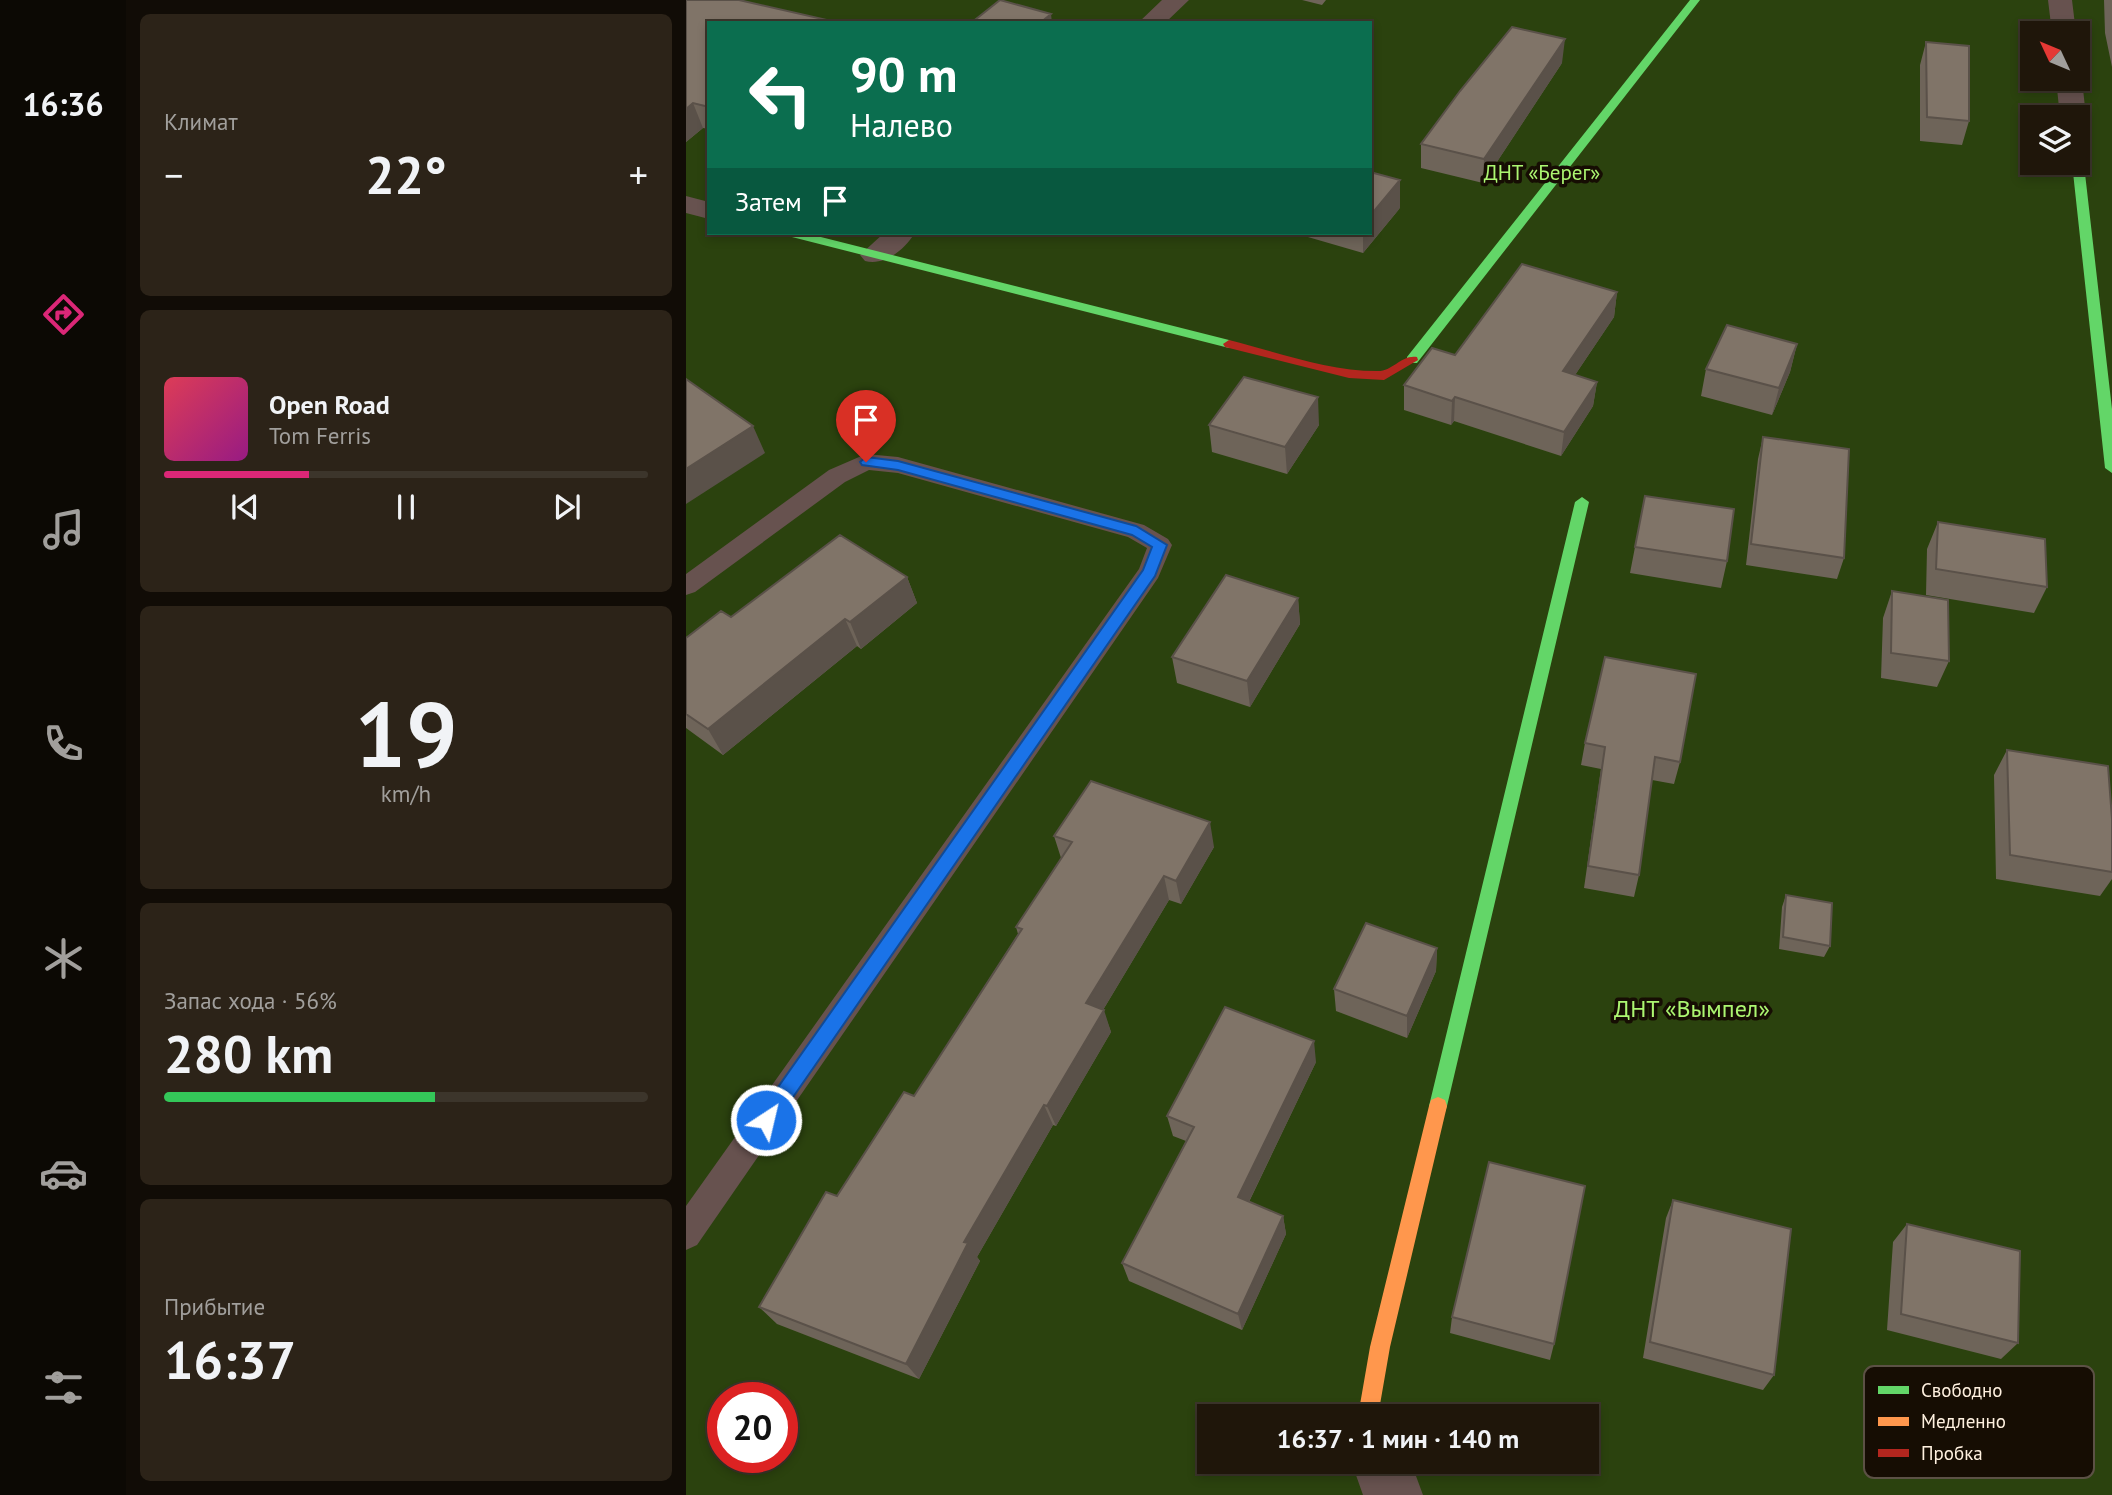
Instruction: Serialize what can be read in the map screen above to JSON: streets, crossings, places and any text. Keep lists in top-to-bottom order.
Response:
{
  "parks": ["ДНТ «Берег»", "ДНТ «Вымпел»"],
  "legend": ["Свободно", "Медленно", "Пробка"],
  "north": "top left",
  "page": {
    "tabs": "16:36",
    "tile": [
      "Климат",
      ["19", "km/h"],
      ["Запас хода · 56%", "280 km"],
      ["Прибытие", "16:37"]
    ],
    "turn": ["90 m", "Налево"],
    "heat": ["−", "22°", "+"],
    "then": "Затем",
    "song": ["Open Road", "Tom Ferris"],
    "limit": "20",
    "trip": "16:37 · 1 мин · 140 m"
  }
}
